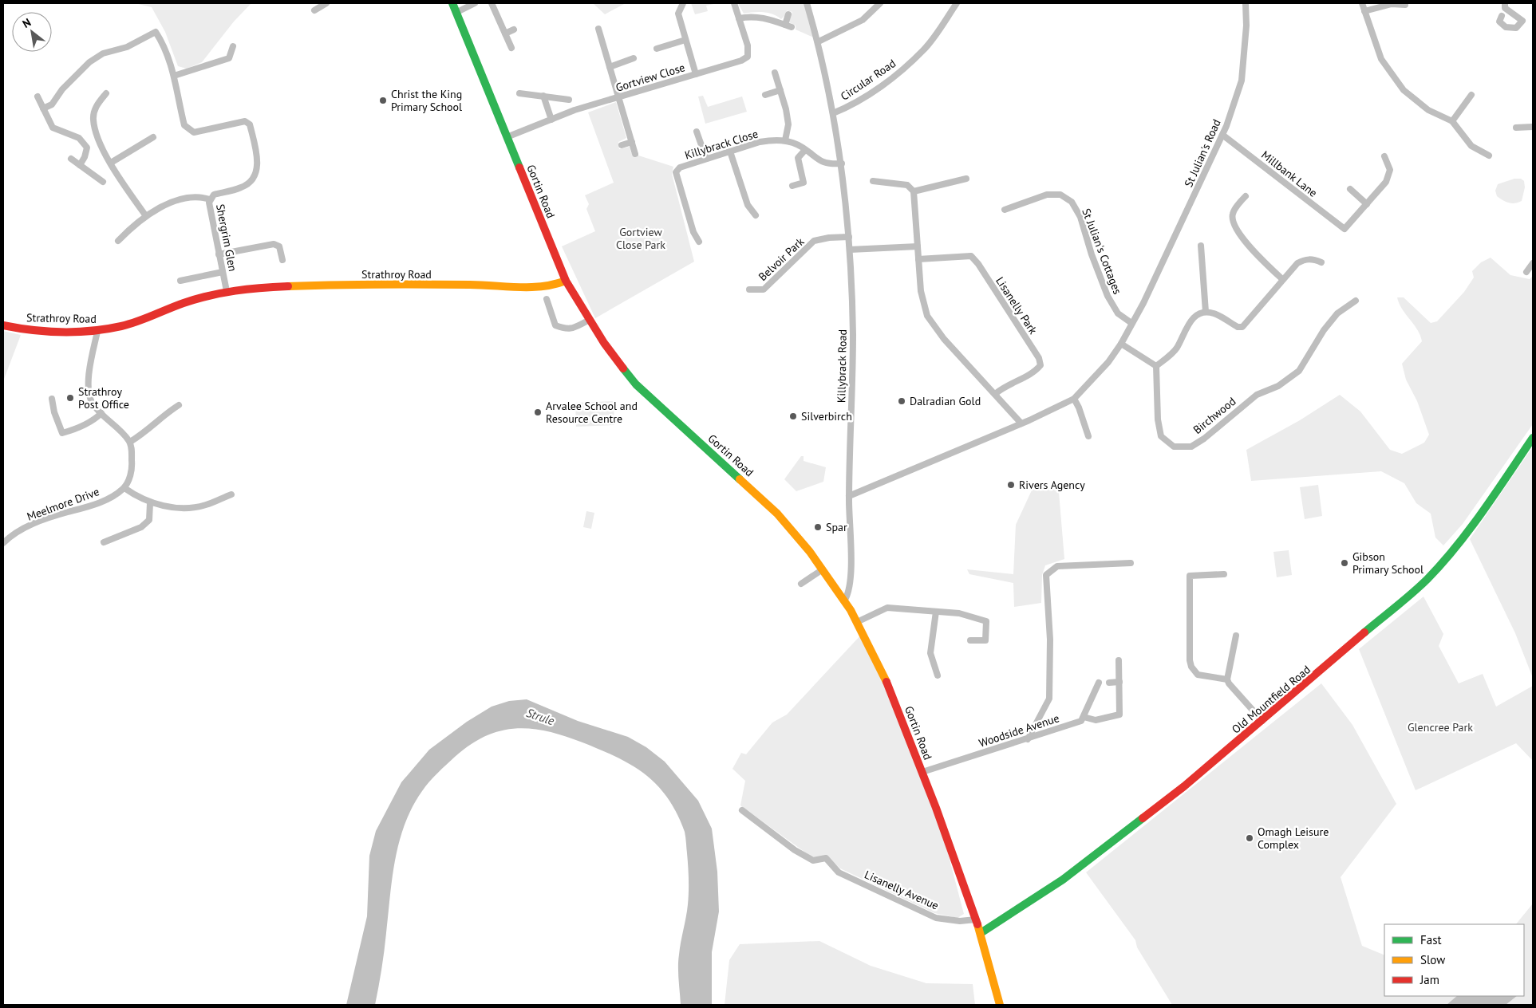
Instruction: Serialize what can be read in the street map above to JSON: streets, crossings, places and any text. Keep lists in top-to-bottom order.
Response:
{
  "streets": {
    "street": [
      "Gortview Close",
      "Circular Road",
      "Killybrack Close",
      "St Julian's Road",
      "Millbank Lane",
      "Gortin Road",
      "Shergrim Glen",
      "St Julian's Cottages",
      "Belvoir Park",
      "Strathroy Road",
      "Lisanelly Park",
      "Killybrack Road",
      "Birchwood",
      "Meelmore Drive",
      "Old Mountfield Road",
      "Woodside Avenue",
      "Lisanelly Avenue"
    ]
  },
  "crossings": [
    ["Gortview Close", "Gortin Road"],
    ["Circular Road", "Killybrack Road"],
    ["Killybrack Close", "Killybrack Road"],
    ["St Julian's Road", "Millbank Lane"],
    ["St Julian's Road", "St Julian's Cottages"],
    ["Gortin Road", "Strathroy Road"],
    ["Gortin Road", "Killybrack Road"],
    ["Gortin Road", "Old Mountfield Road"],
    ["Gortin Road", "Woodside Avenue"],
    ["Gortin Road", "Lisanelly Avenue"],
    ["Shergrim Glen", "Strathroy Road"],
    ["Belvoir Park", "Killybrack Road"]
  ],
  "water": ["Strule"],
  "parks": ["Gortview Close Park", "Glencree Park"],
  "places": [
    "Christ the King Primary School",
    "Strathroy Post Office",
    "Dalradian Gold",
    "Arvalee School and Resource Centre",
    "Silverbirch",
    "Rivers Agency",
    "Spar",
    "Gibson Primary School",
    "Omagh Leisure Complex"
  ],
  "legend": ["Fast", "Slow", "Jam"],
  "north": "top left"
}
